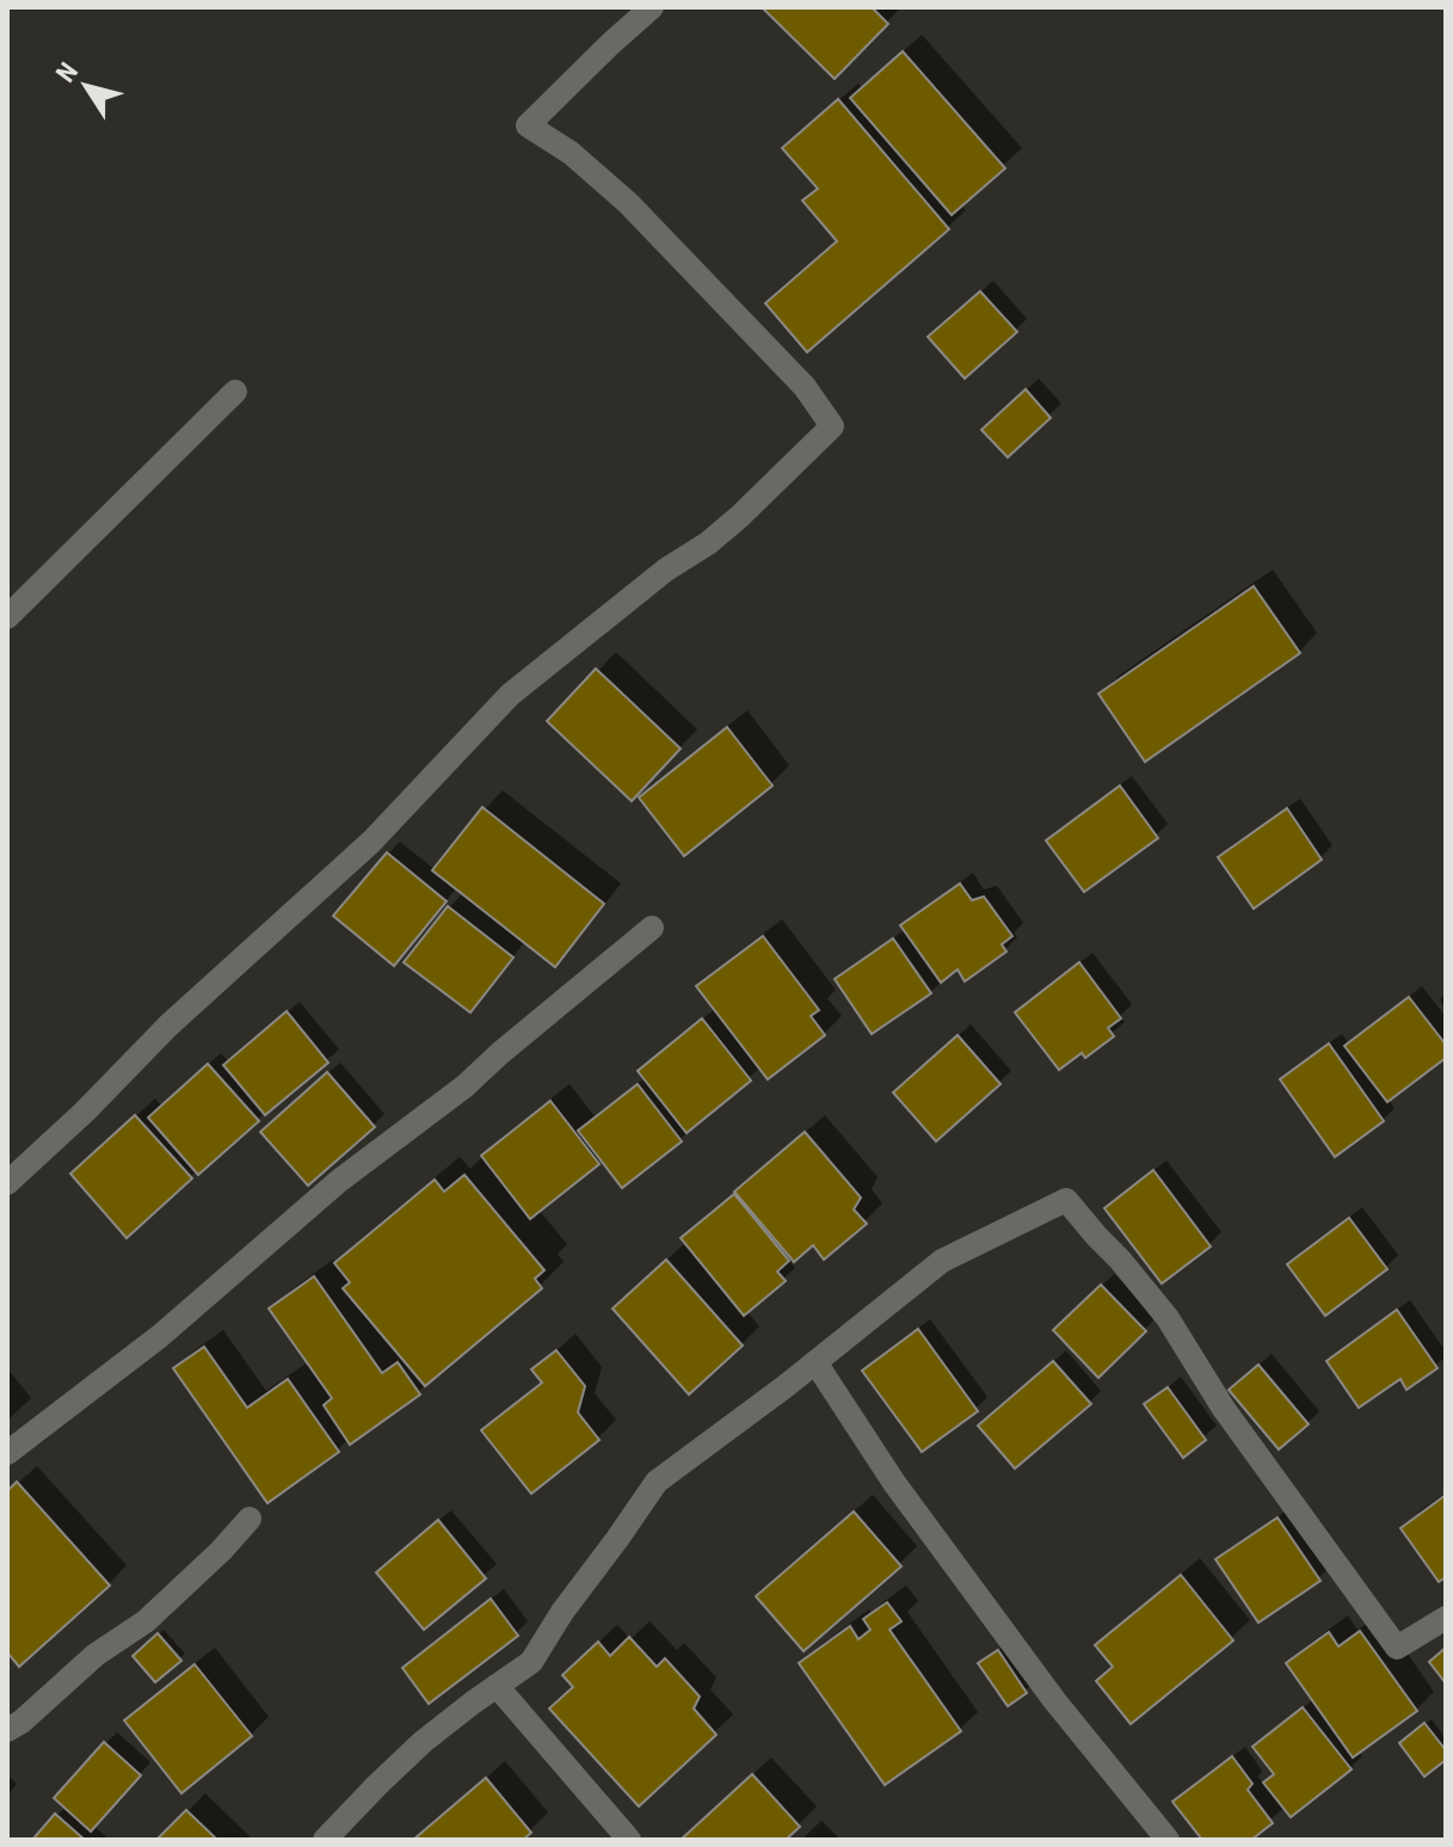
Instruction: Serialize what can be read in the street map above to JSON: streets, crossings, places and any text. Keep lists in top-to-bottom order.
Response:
{
  "north": "top left"
}
